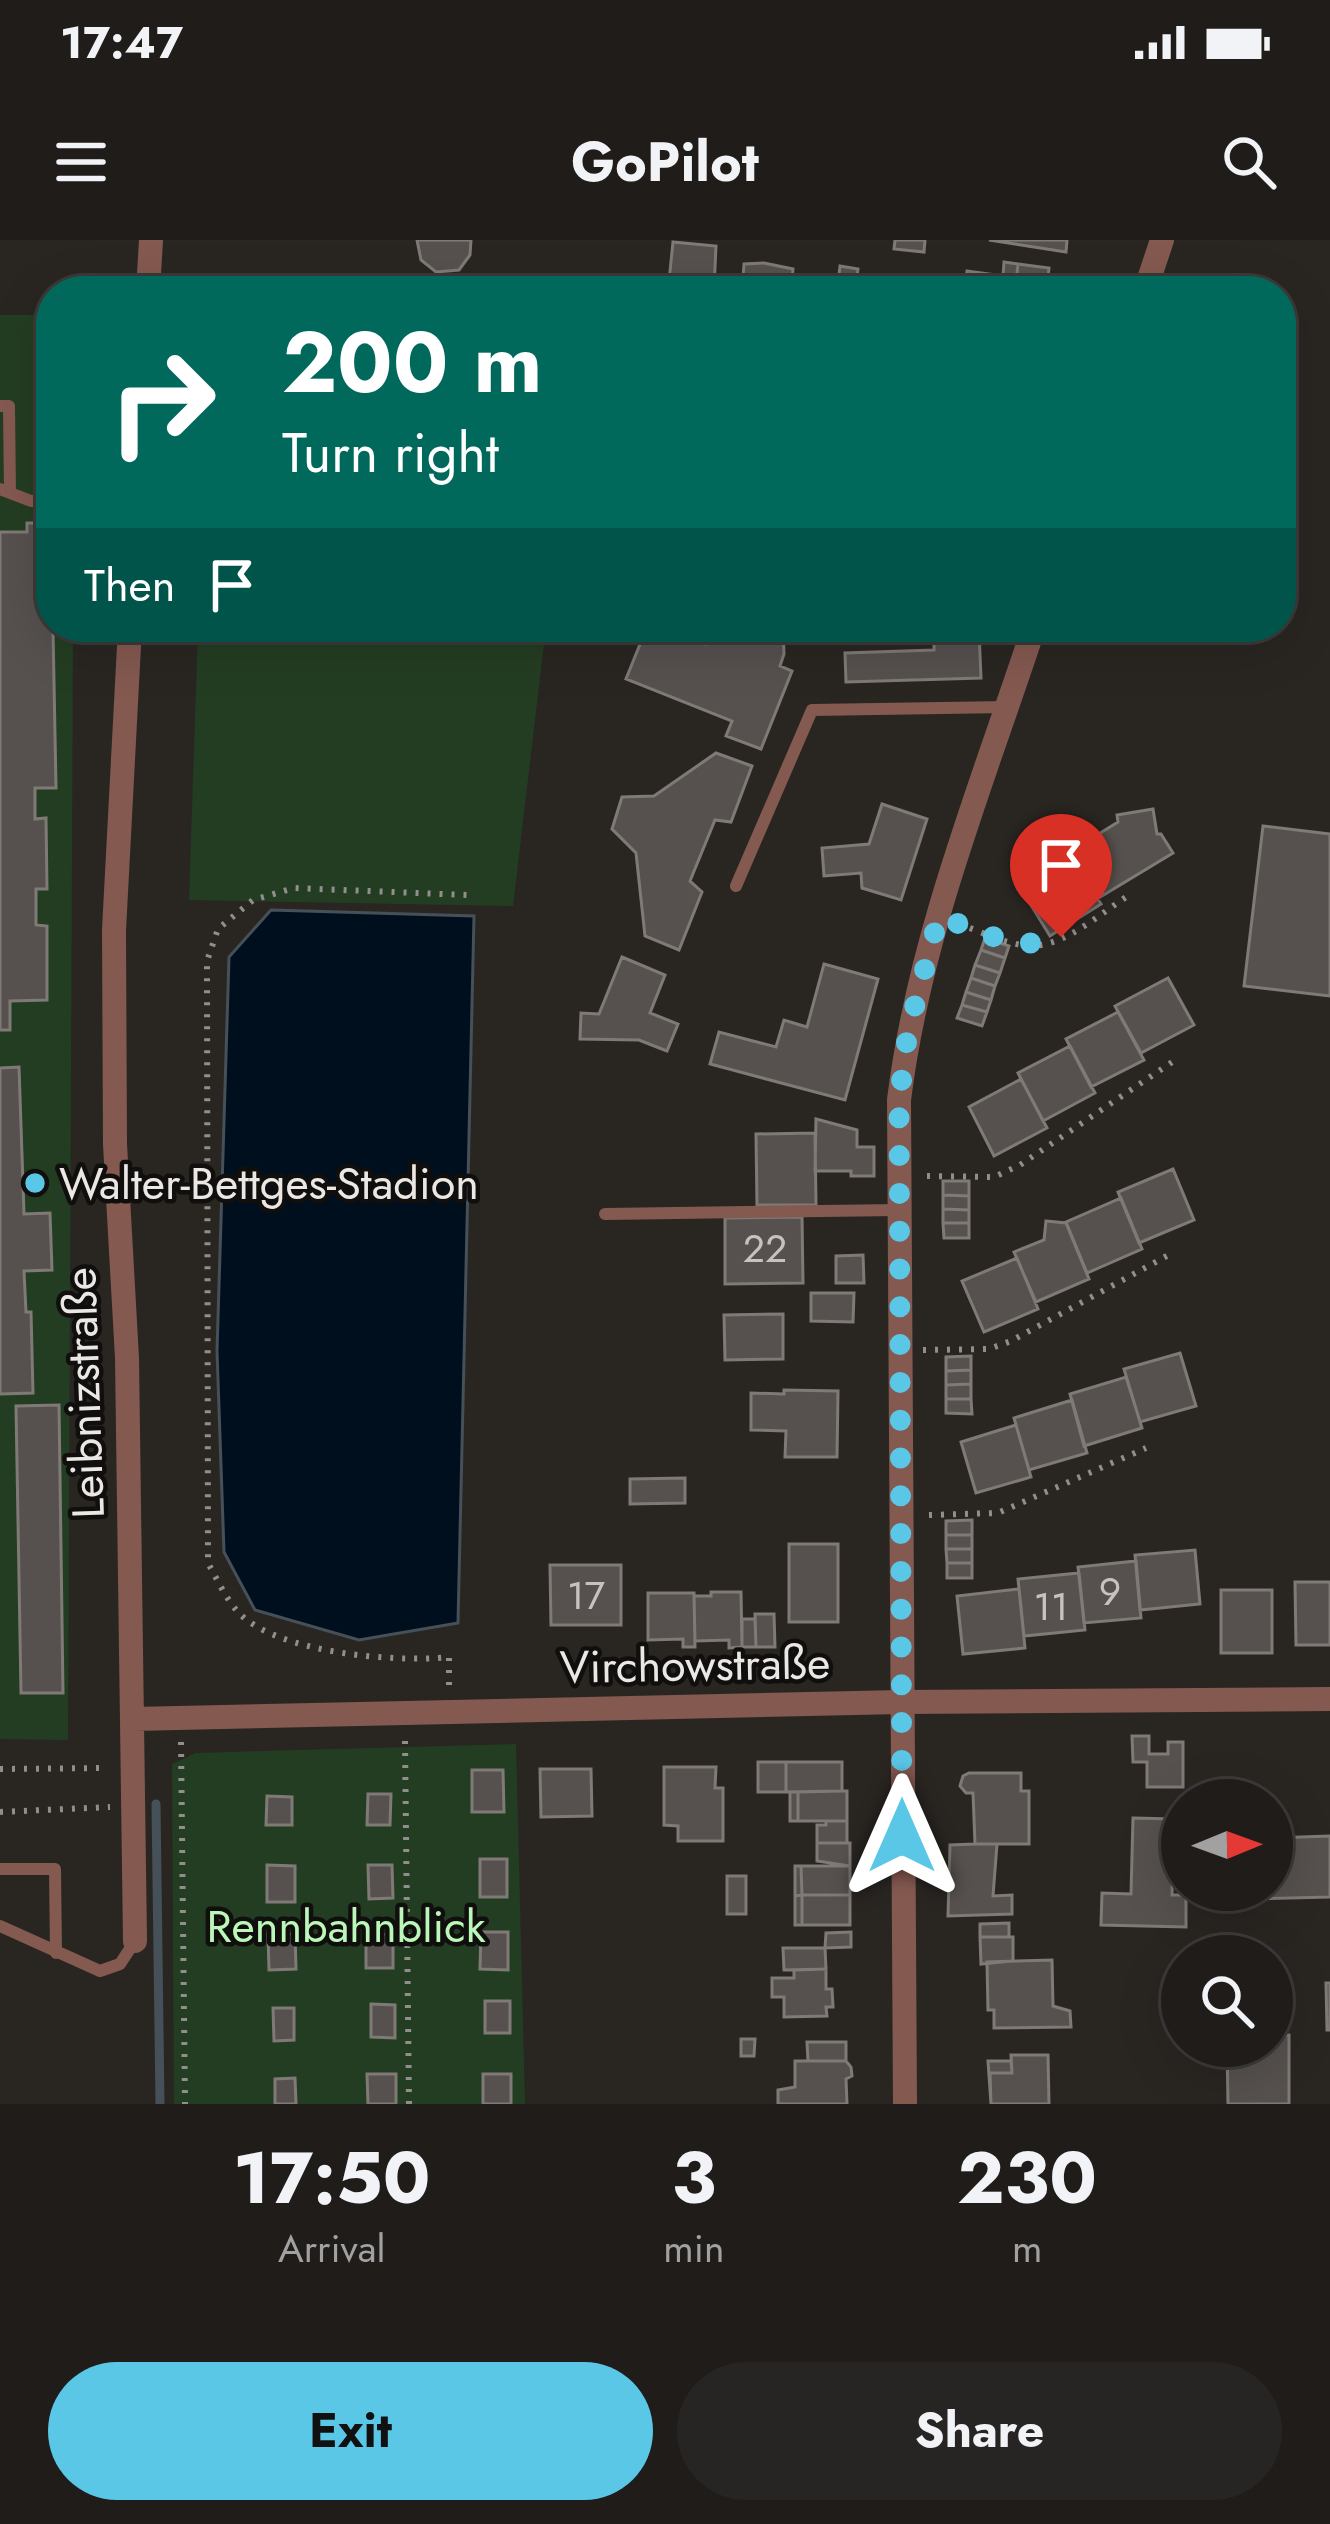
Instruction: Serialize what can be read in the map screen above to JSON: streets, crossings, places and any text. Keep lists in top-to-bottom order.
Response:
{
  "streets": {
    "street": ["Leibnizstraße", "Virchowstraße"]
  },
  "crossings": [
    ["Leibnizstraße", "Virchowstraße"]
  ],
  "parks": ["Rennbahnblick"],
  "places": ["Walter-Bettges-Stadion"],
  "house_numbers": [
    "22",
    "9",
    "17",
    "11"
  ],
  "north": "right",
  "page": {
    "status": "17:47",
    "header": "GoPilot",
    "turn": ["200 m", "Turn right"],
    "then": "Then",
    "eta": [
      "17:50",
      "Arrival",
      "3",
      "min",
      "230",
      "m"
    ],
    "buttons": ["Exit", "Share"]
  }
}
